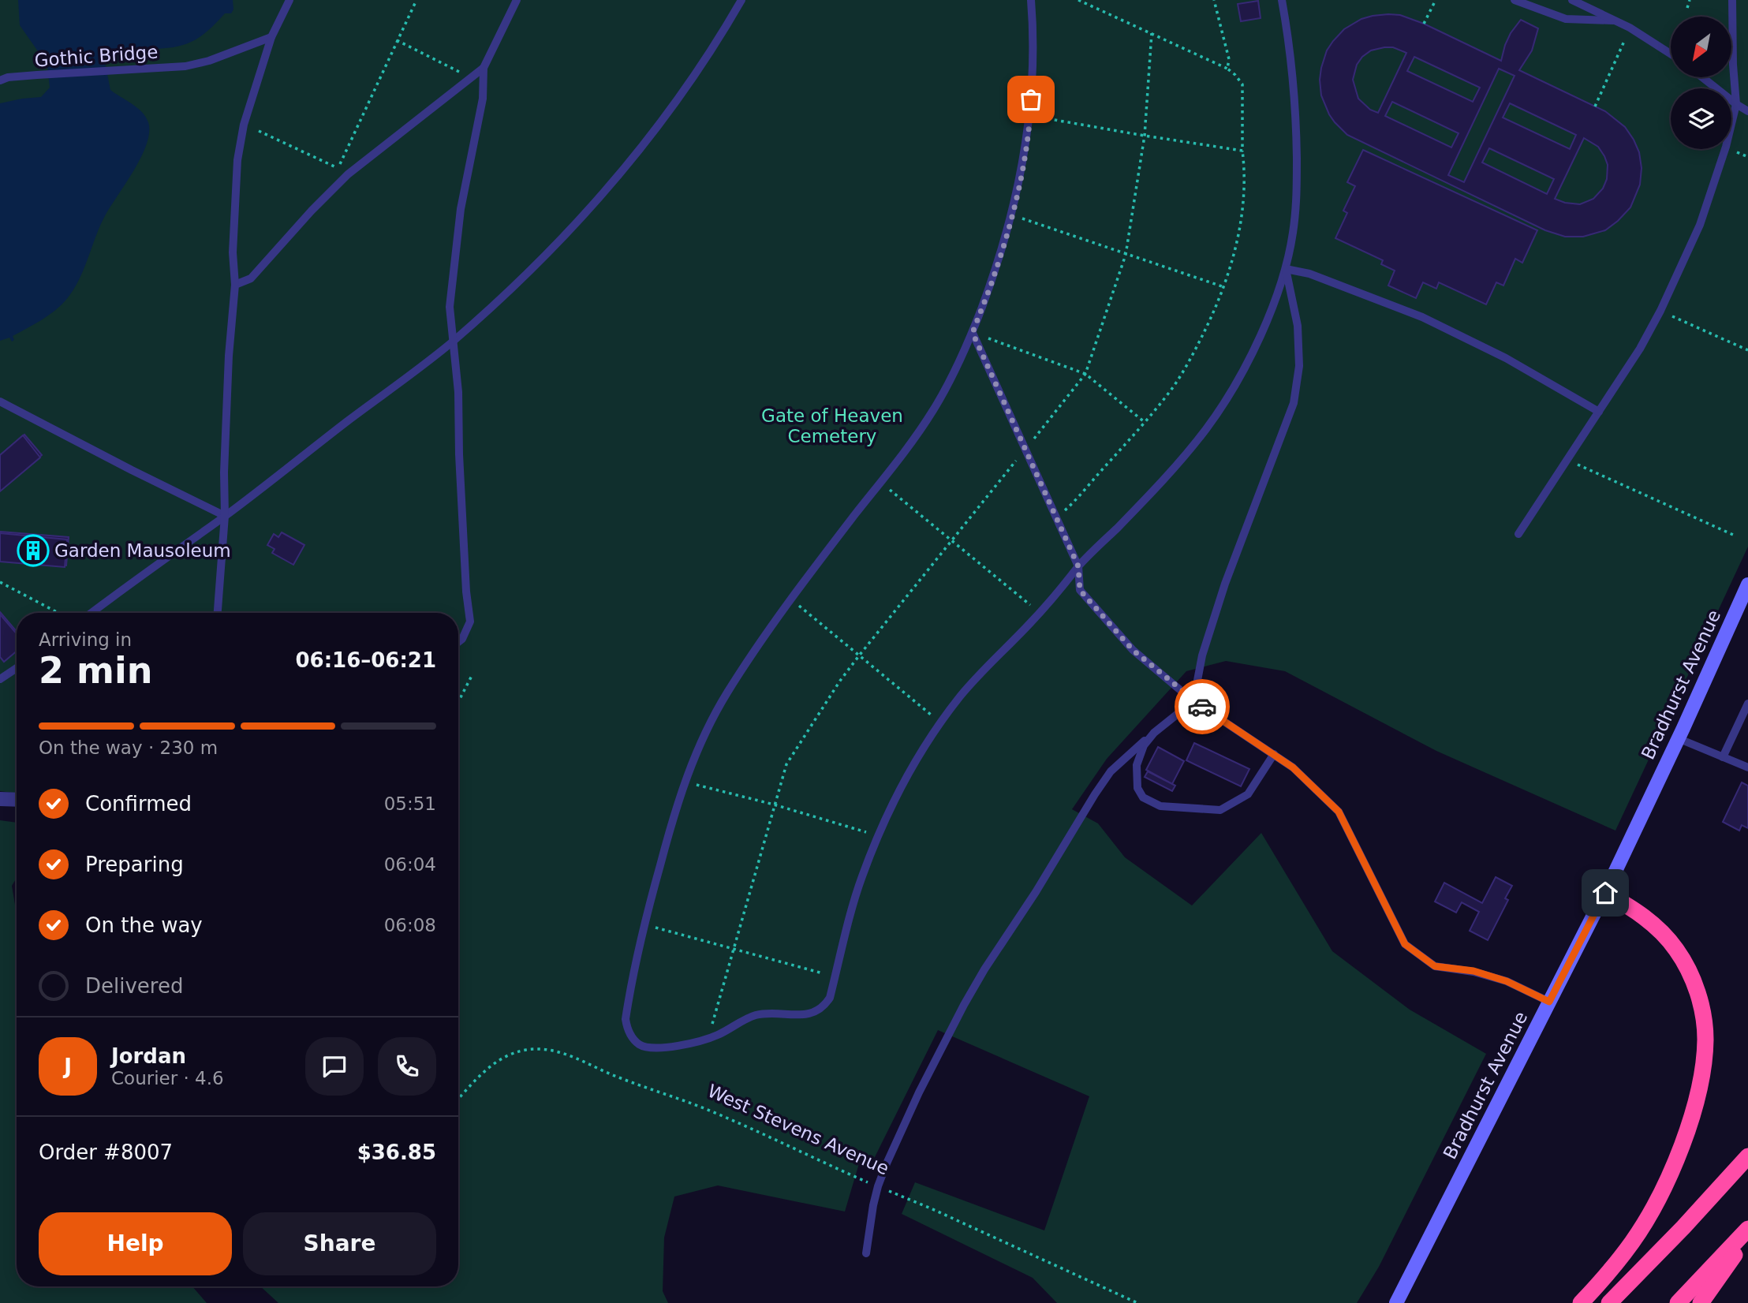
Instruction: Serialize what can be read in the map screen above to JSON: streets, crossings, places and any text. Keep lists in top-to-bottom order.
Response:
{
  "streets": {
    "main road": ["Bradhurst Avenue"],
    "lane": ["Gothic Bridge"],
    "path": ["West Stevens Avenue"]
  },
  "parks": ["Gate of Heaven Cemetery"],
  "places": {
    "building": ["Garden Mausoleum"]
  },
  "north": "bottom left",
  "page": {
    "heading": ["2 min", "Arriving in", "06:16–06:21"],
    "panel": [
      "Jordan",
      "Courier · 4.6",
      "Order #8007",
      "$36.85"
    ],
    "bar": "On the way · 230 m",
    "list": [
      ["Confirmed", "05:51"],
      ["Preparing", "06:04"],
      ["On the way", "06:08"],
      "Delivered"
    ],
    "round": "J",
    "buttons": ["Help", "Share"]
  }
}
